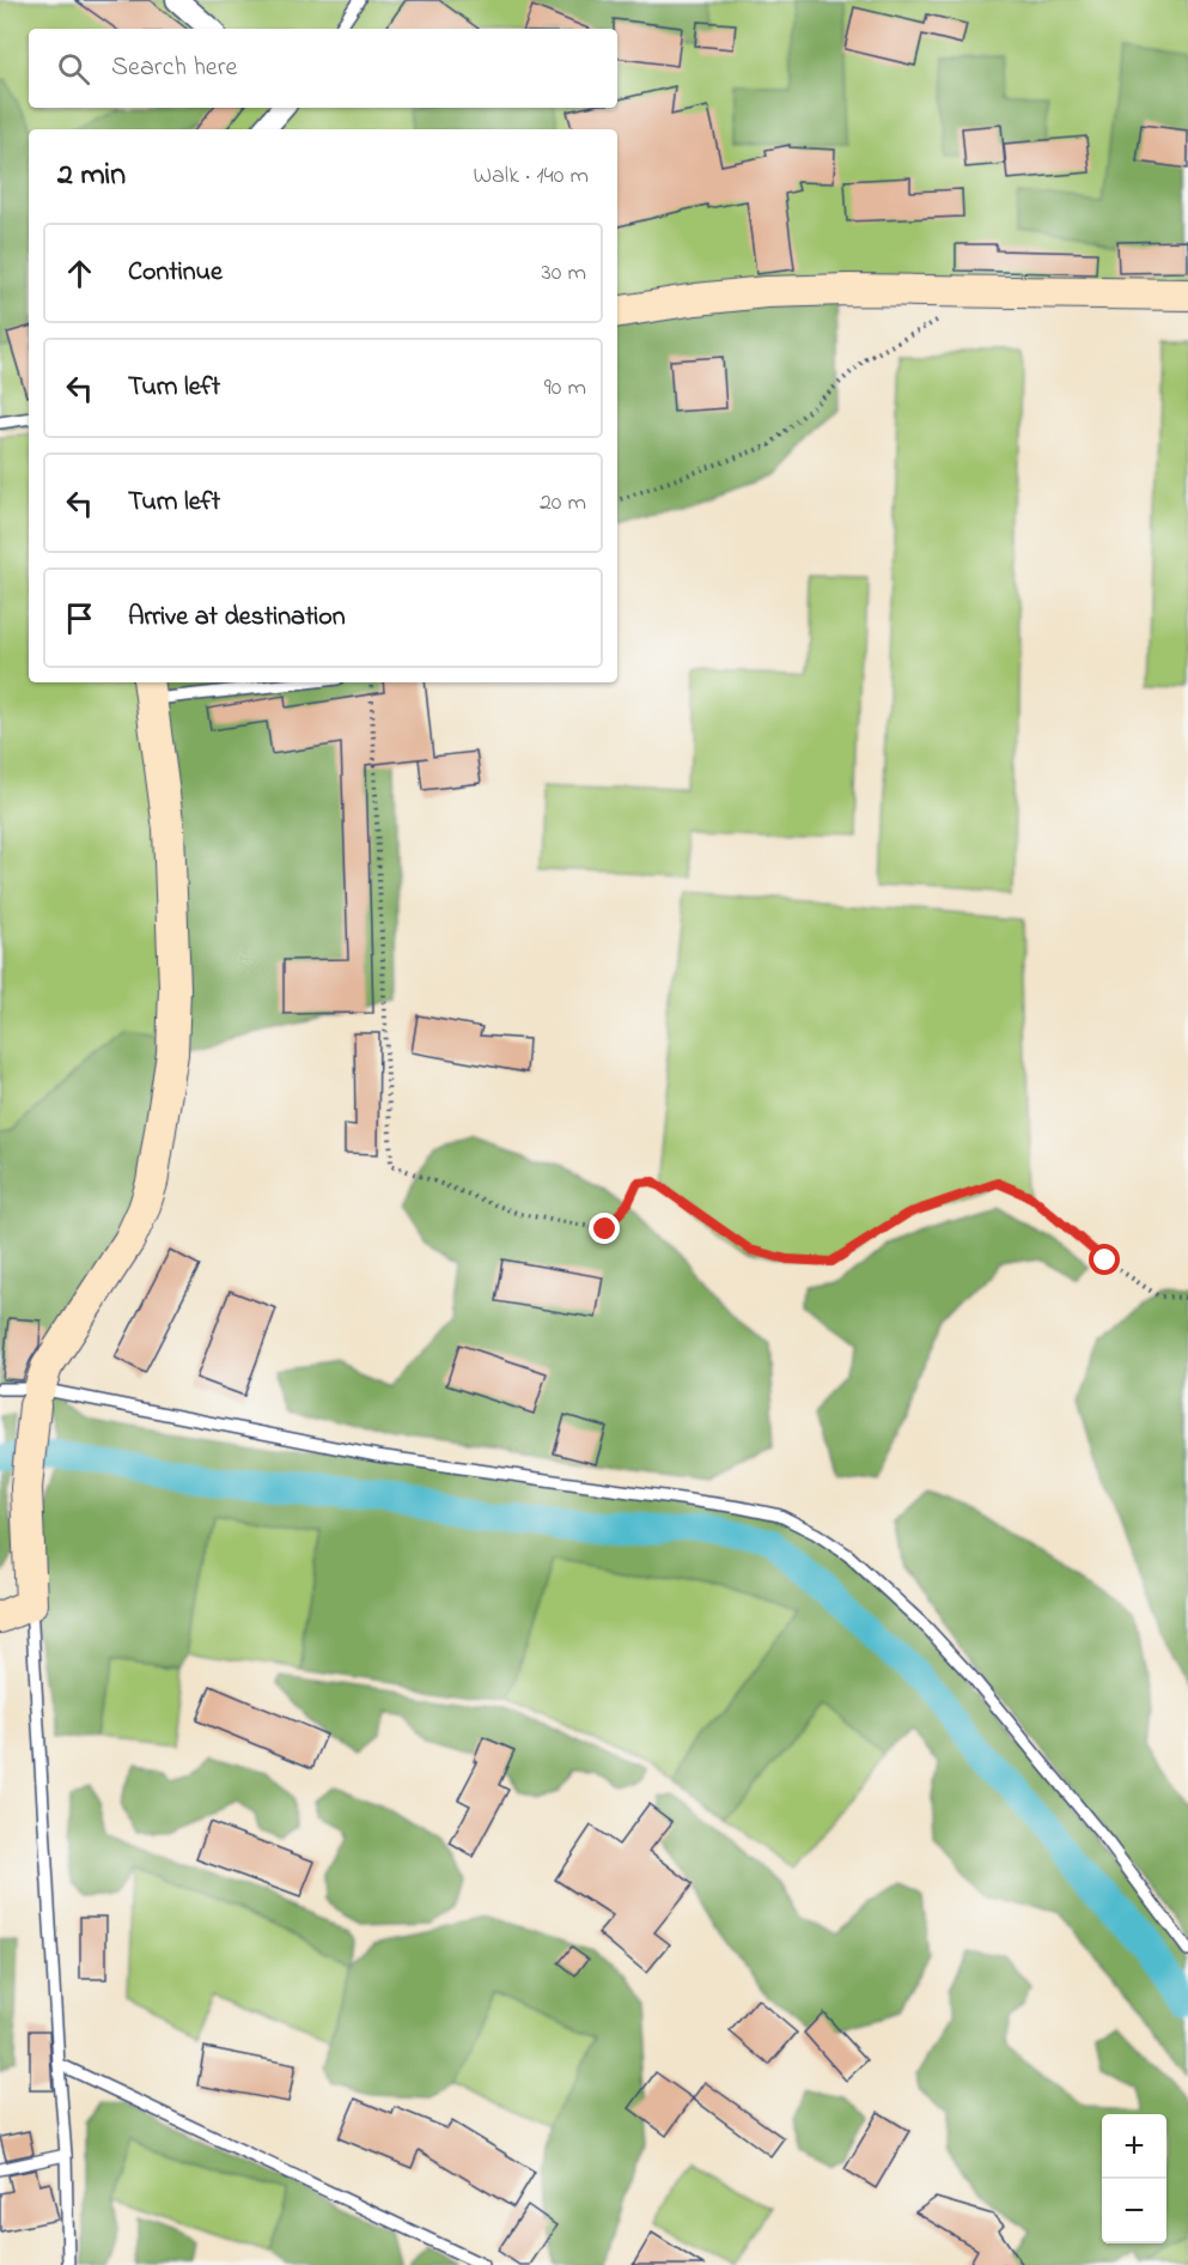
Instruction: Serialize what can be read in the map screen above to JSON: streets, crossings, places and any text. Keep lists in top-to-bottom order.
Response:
{
  "page": {
    "search": "Search here",
    "heading": ["2 min", "Walk · 140 m"],
    "list": [
      ["Continue", "30 m"],
      ["Turn left", "90 m"],
      ["Turn left", "20 m"],
      "Arrive at destination"
    ],
    "map_buttons": ["+", "−"]
  }
}
